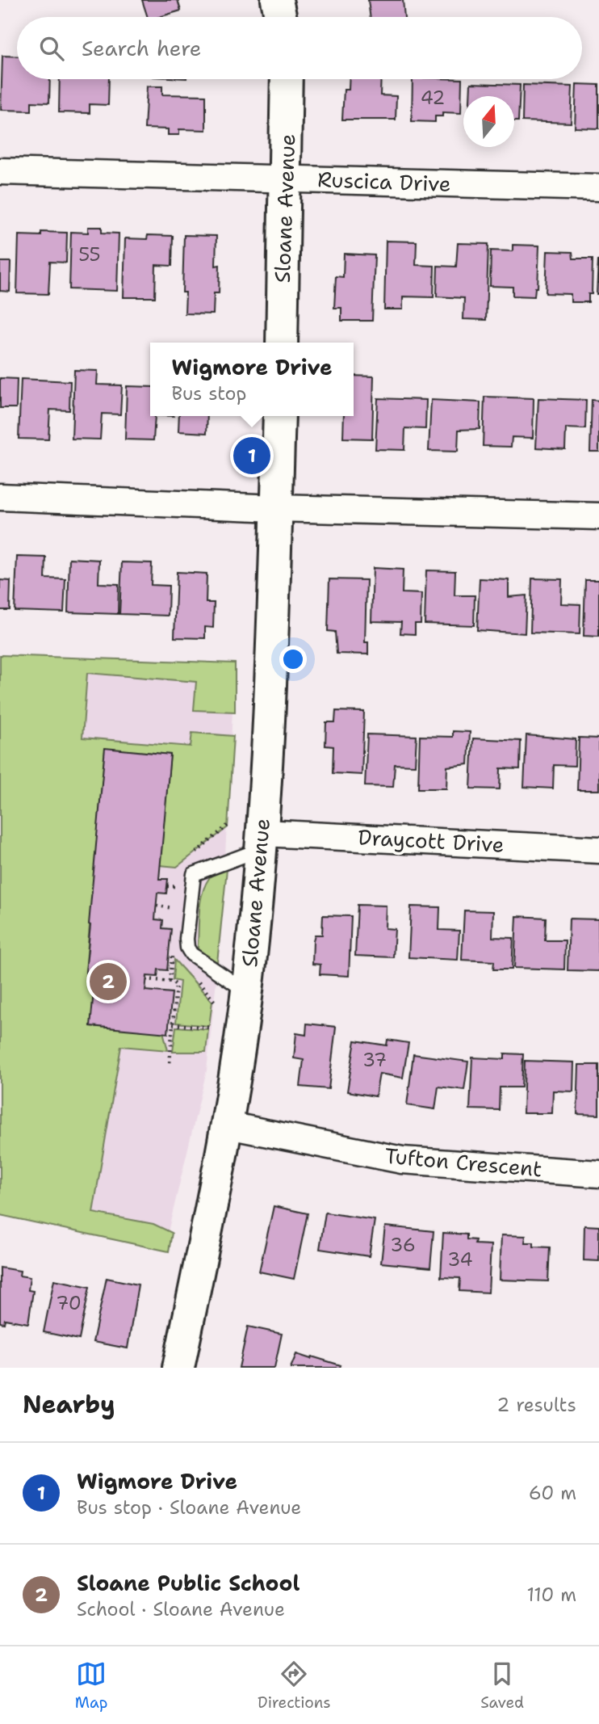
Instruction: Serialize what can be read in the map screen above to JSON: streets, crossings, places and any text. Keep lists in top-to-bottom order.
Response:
{
  "streets": {
    "street": [
      "Ruscica Drive",
      "Sloane Avenue",
      "Draycott Drive",
      "Tufton Crescent"
    ]
  },
  "crossings": [
    ["Ruscica Drive", "Sloane Avenue"],
    ["Sloane Avenue", "Draycott Drive"],
    ["Sloane Avenue", "Tufton Crescent"]
  ],
  "house_numbers": [
    "42",
    "55",
    "37",
    "36",
    "34",
    "70"
  ],
  "north": "top",
  "page": {
    "search": "Search here",
    "popup": ["Wigmore Drive", "Bus stop"],
    "pins": ["1", "2"],
    "heading": ["Nearby", "2 results"],
    "list": [
      {
        "mark": "1",
        "name": "Wigmore Drive",
        "note": "Bus stop · Sloane Avenue",
        "value": "60 m"
      },
      {
        "mark": "2",
        "name": "Sloane Public School",
        "note": "School · Sloane Avenue",
        "value": "110 m"
      }
    ],
    "nav": ["Map", "Directions", "Saved"]
  }
}
